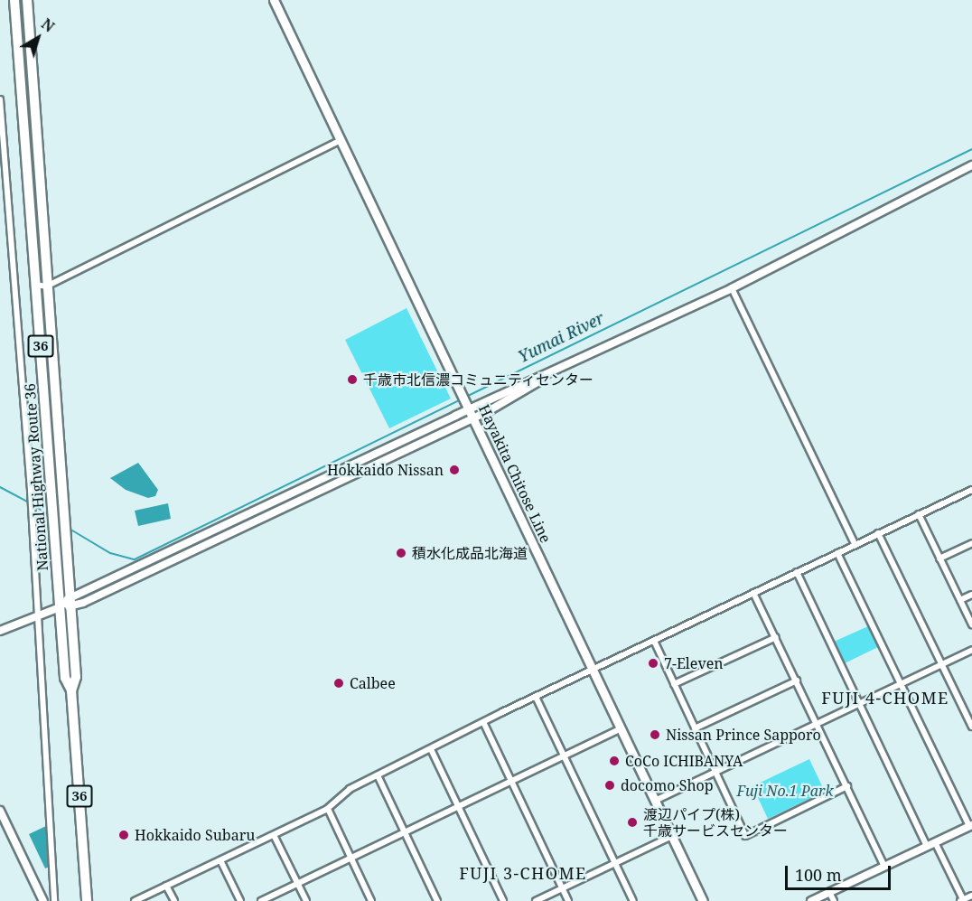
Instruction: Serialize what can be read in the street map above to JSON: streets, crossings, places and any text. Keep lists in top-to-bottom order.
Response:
{
  "streets": {
    "highway": ["36", "National Highway Route 36"],
    "main road": ["Hayakita Chitose Line"]
  },
  "districts": ["FUJI 4-CHOME", "FUJI 3-CHOME"],
  "water": ["Yumai River"],
  "parks": ["Fuji No.1 Park"],
  "places": [
    "千歳市北信濃コミュニティセンター",
    "Hokkaido Nissan",
    "積水化成品北海道",
    "7-Eleven",
    "Calbee",
    "Nissan Prince Sapporo",
    "CoCo ICHIBANYA",
    "docomo Shop",
    "渡辺パイプ(株) 千歳サービスセンター",
    "Hokkaido Subaru"
  ],
  "scale_bar": "100 m",
  "north": "top right"
}
